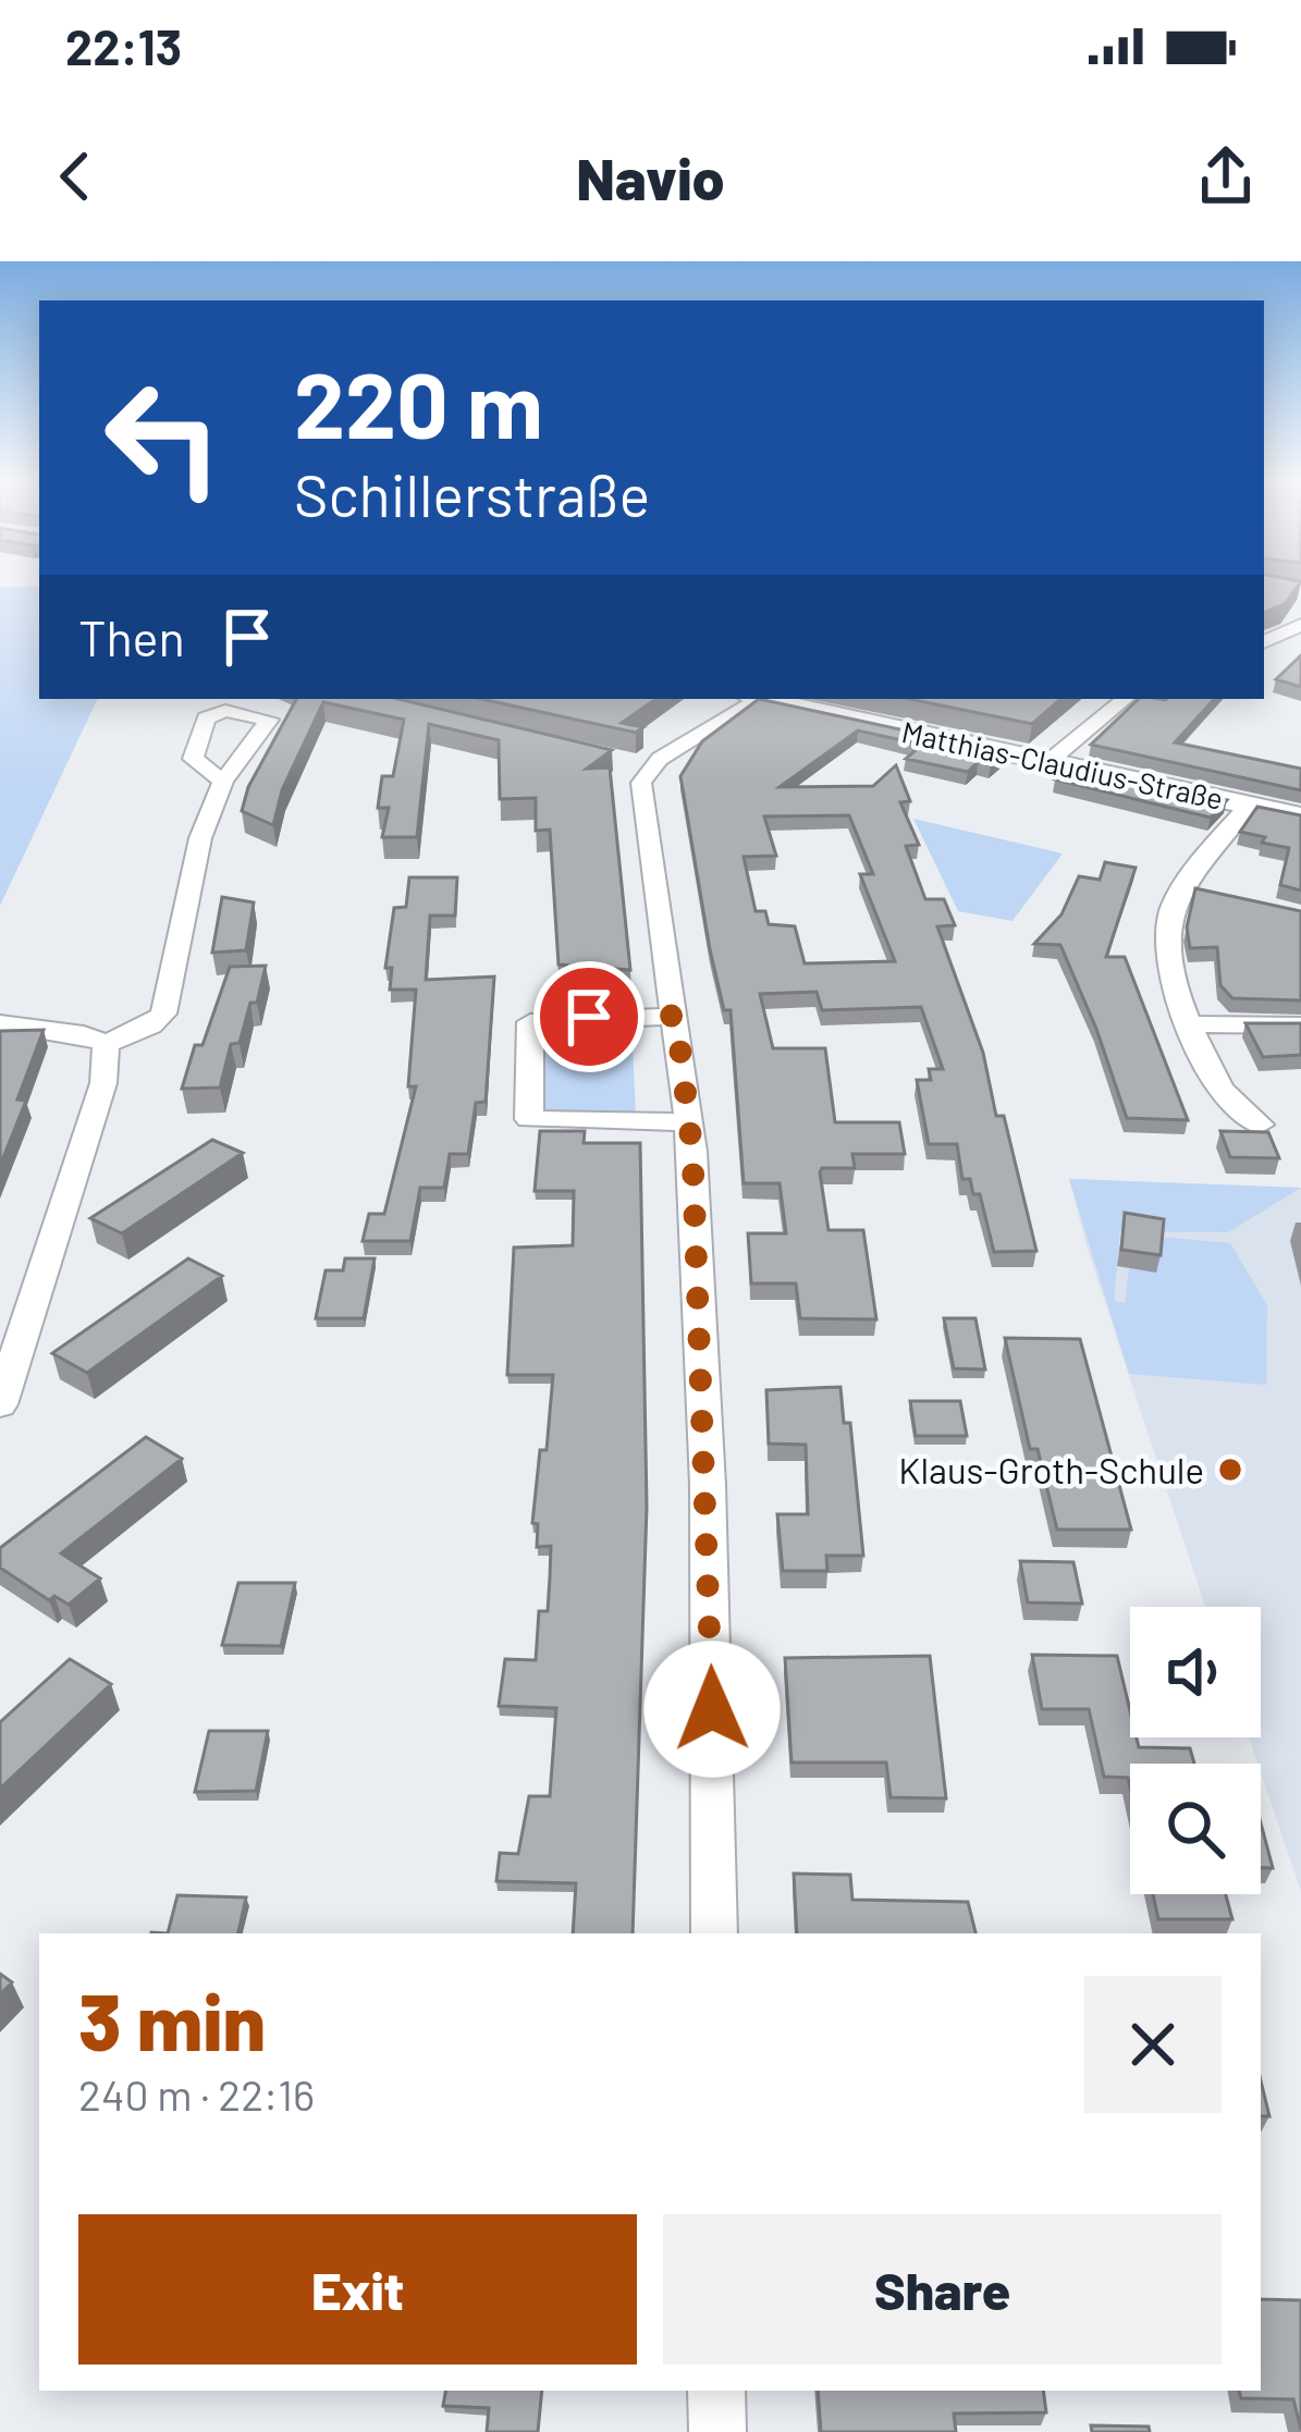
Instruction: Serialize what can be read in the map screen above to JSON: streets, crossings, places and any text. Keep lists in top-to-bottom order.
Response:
{
  "streets": {
    "street": ["Matthias-Claudius-Straße"]
  },
  "places": ["Klaus-Groth-Schule"],
  "page": {
    "status": "22:13",
    "header": "Navio",
    "turn": ["220 m", "Schillerstraße"],
    "then": "Then",
    "heading": ["3 min", "240 m · 22:16"],
    "buttons": ["Exit", "Share"]
  }
}
